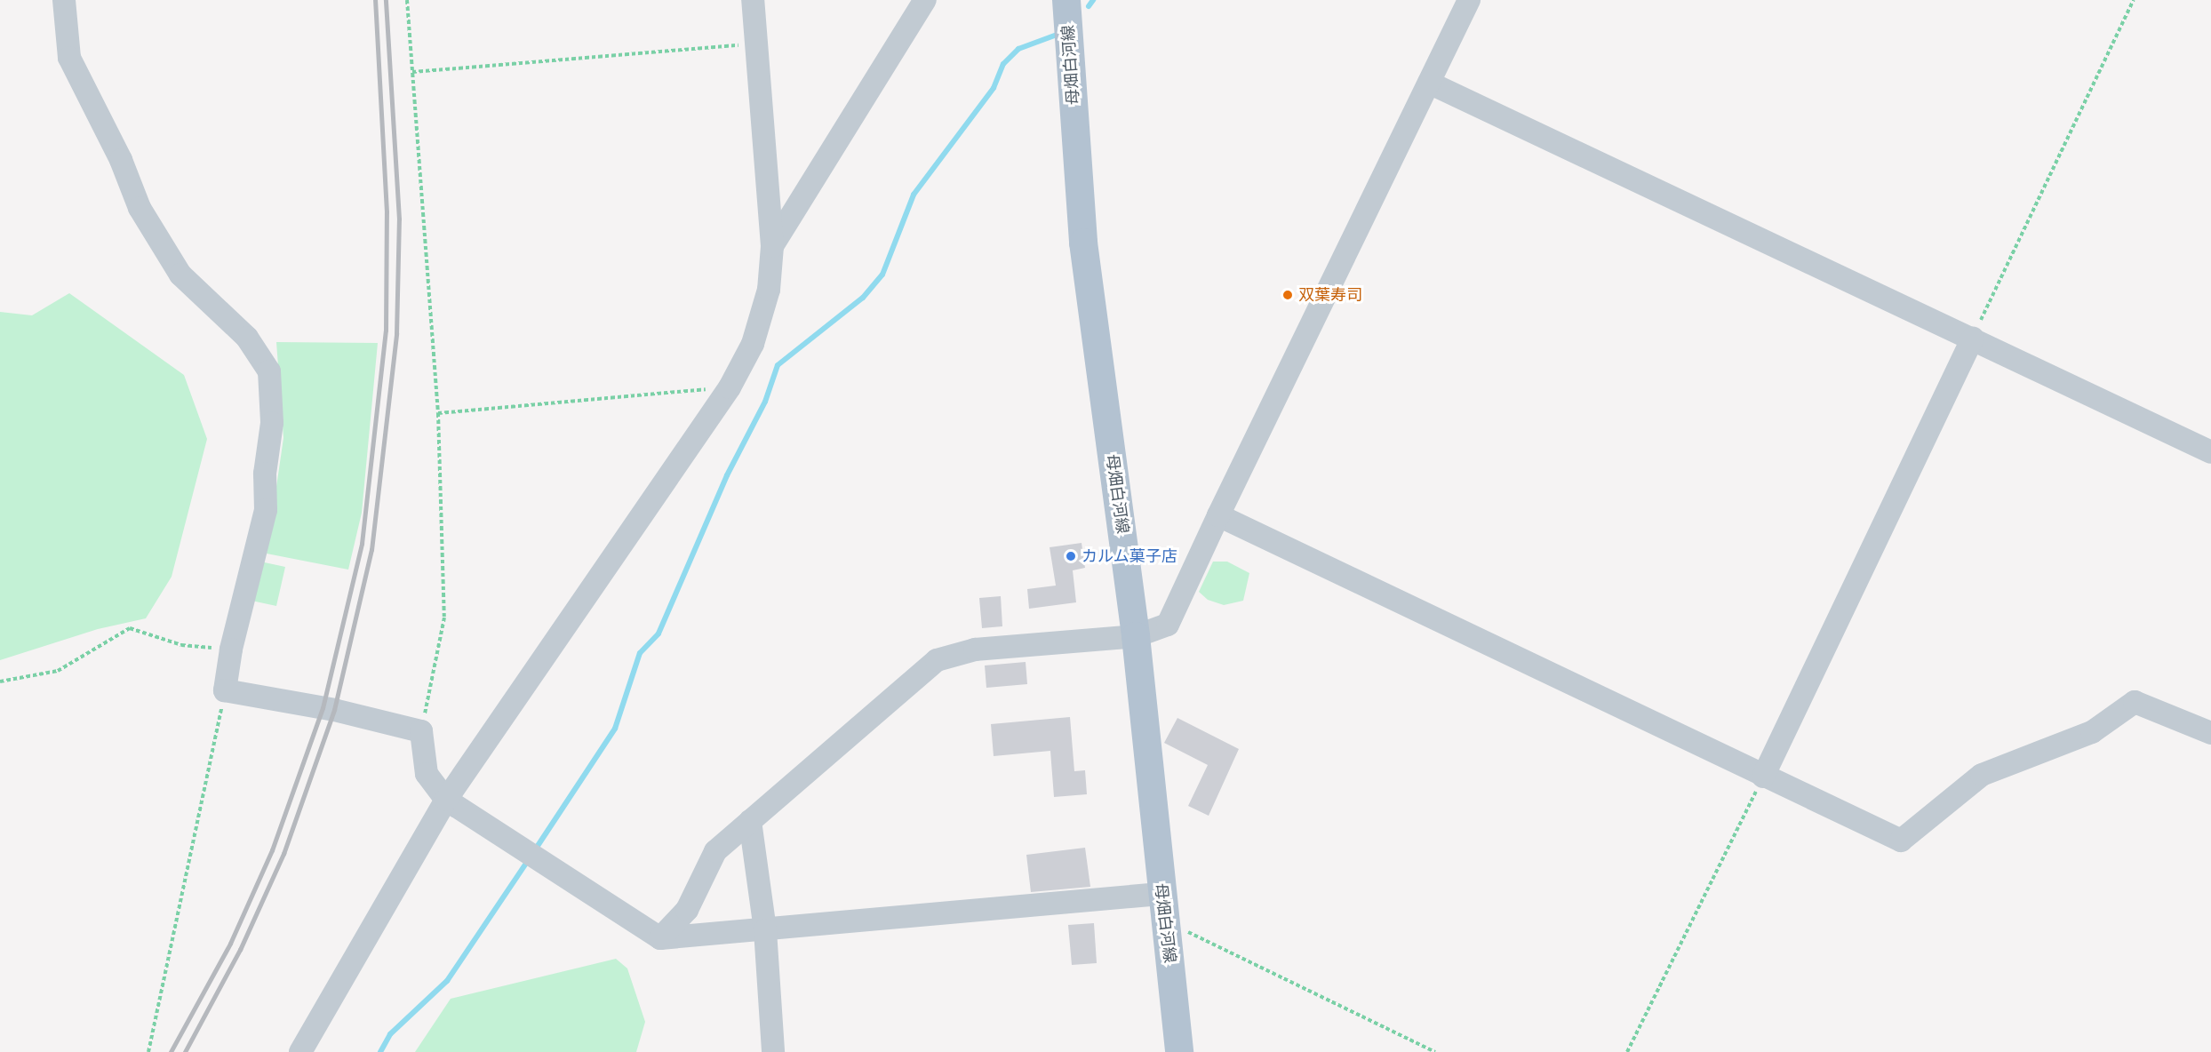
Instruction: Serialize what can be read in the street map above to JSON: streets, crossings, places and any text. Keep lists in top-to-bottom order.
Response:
{
  "streets": {
    "main road": ["母畑白河線"]
  },
  "places": ["双葉寿司", "カルム菓子店"]
}
